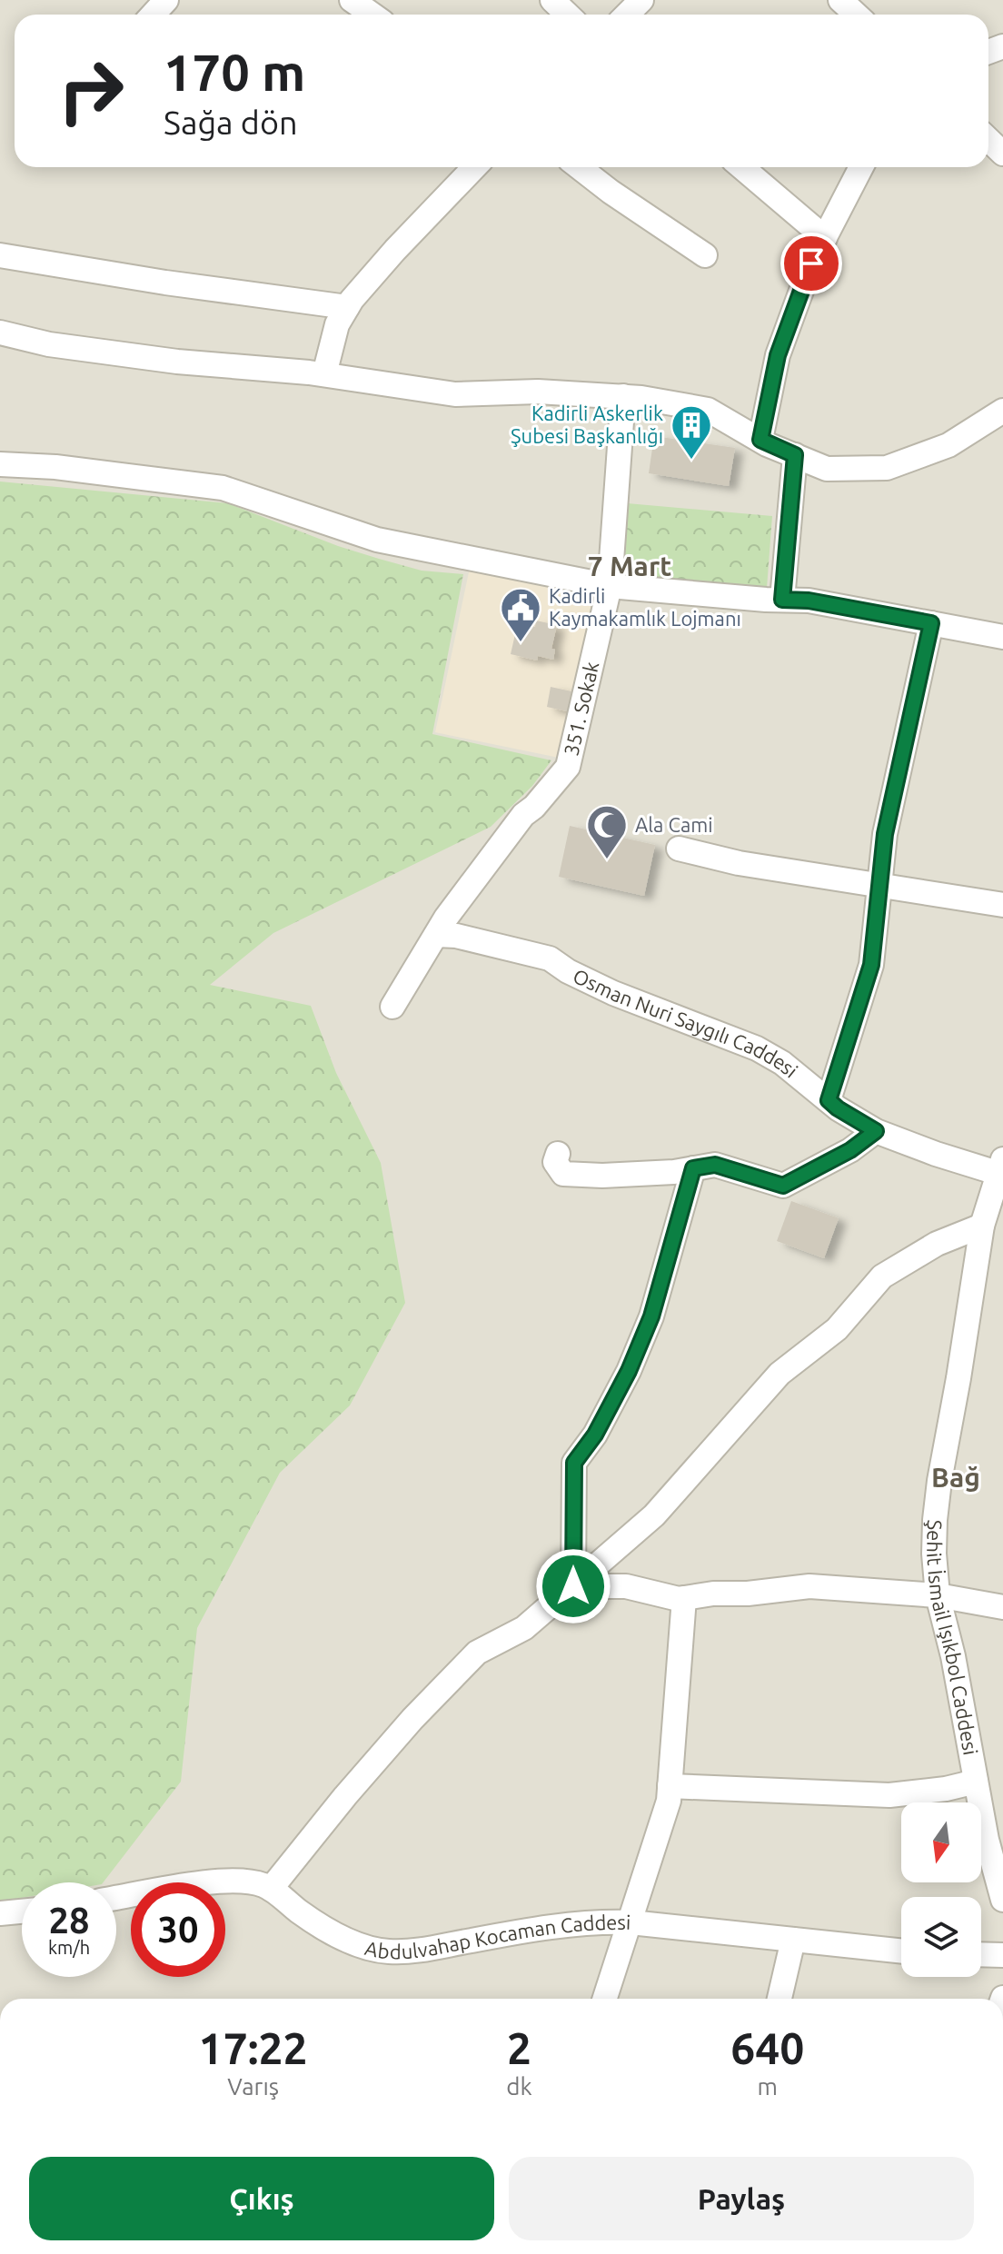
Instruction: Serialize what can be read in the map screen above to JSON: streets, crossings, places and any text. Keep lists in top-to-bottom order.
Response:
{
  "streets": {
    "street": [
      "351. Sokak",
      "Osman Nuri Saygılı Caddesi",
      "Şehit İsmail Işıkbol Caddesi",
      "Abdulvahap Kocaman Caddesi"
    ]
  },
  "crossings": [
    ["351. Sokak", "Osman Nuri Saygılı Caddesi"],
    ["Osman Nuri Saygılı Caddesi", "Şehit İsmail Işıkbol Caddesi"]
  ],
  "districts": ["7 Mart", "Bağ"],
  "places": {
    "building": ["Kadirli Askerlik Şubesi Başkanlığı"],
    "public building": ["Kadirli Kaymakamlık Lojmanı"],
    "mosque": ["Ala Cami"]
  },
  "north": "bottom",
  "page": {
    "turn": ["170 m", "Sağa dön"],
    "speed": "28 km/h",
    "limit": "30",
    "eta": [
      "17:22",
      "Varış",
      "2",
      "dk",
      "640",
      "m"
    ],
    "buttons": ["Çıkış", "Paylaş"]
  }
}
